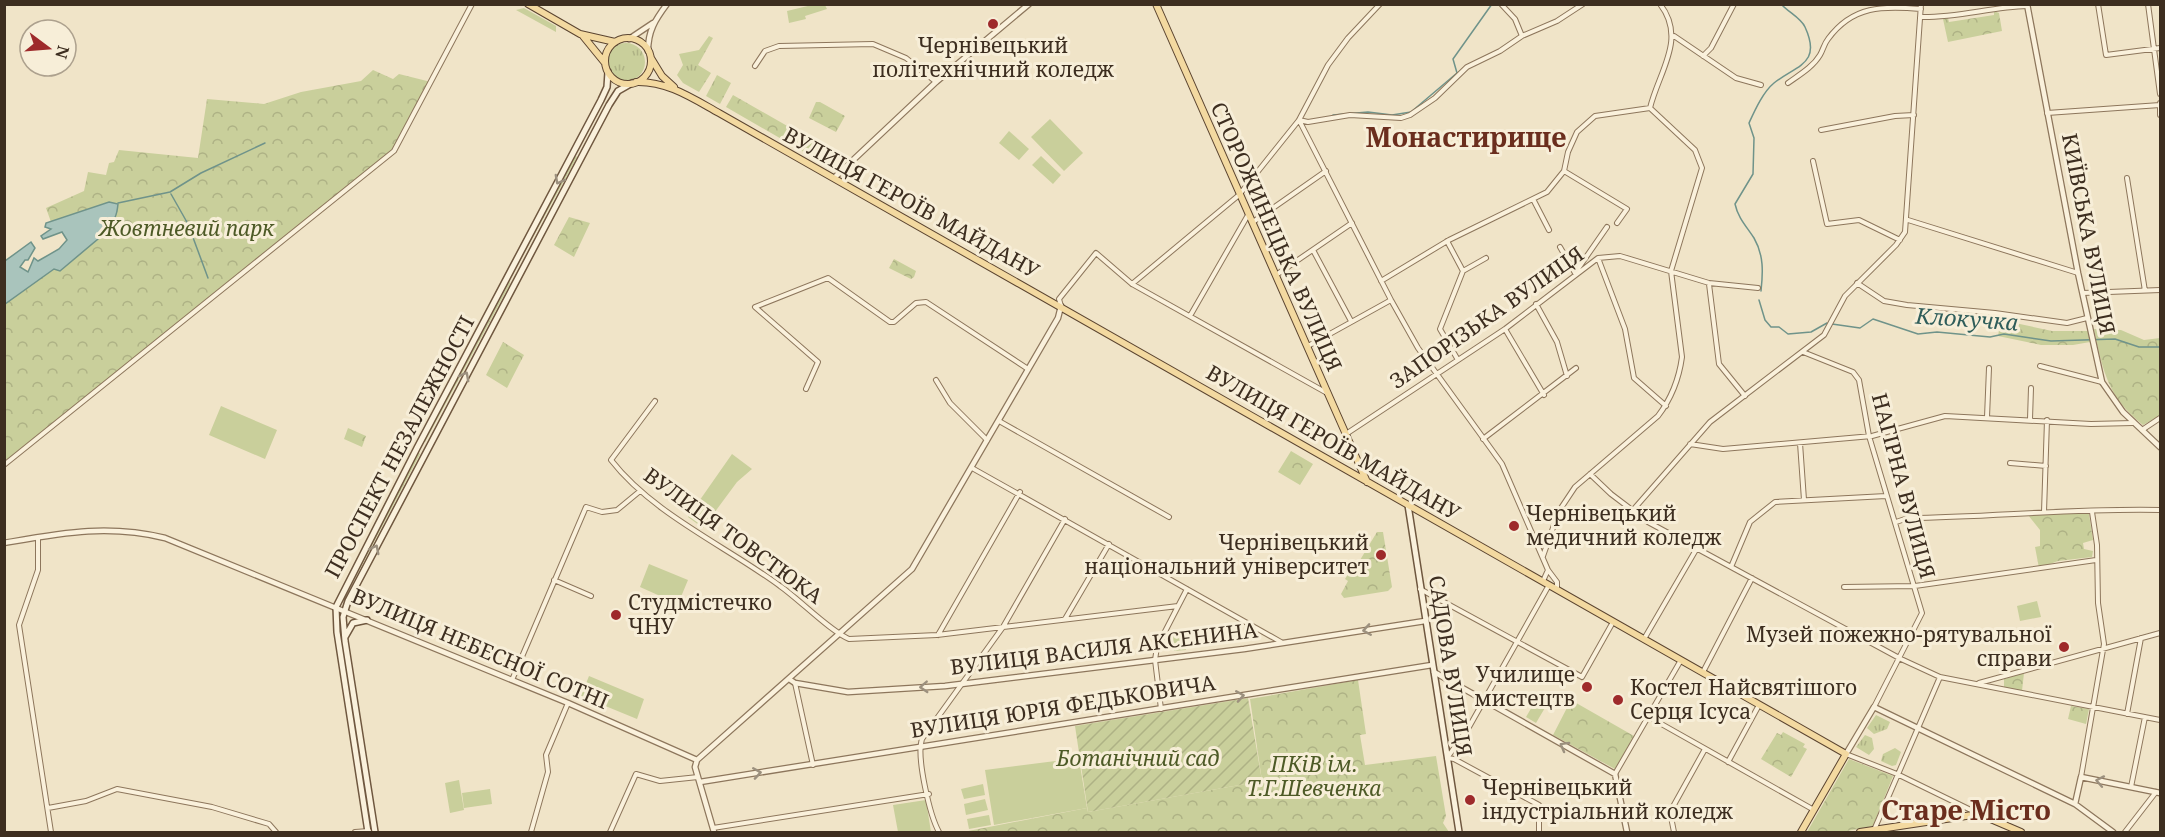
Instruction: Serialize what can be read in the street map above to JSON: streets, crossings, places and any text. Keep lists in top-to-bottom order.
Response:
{
  "streets": {
    "main road": [
      "ВУЛИЦЯ ГЕРОЇВ МАЙДАНУ",
      "СТОРОЖИНЕЦЬКА ВУЛИЦЯ",
      "ПРОСПЕКТ НЕЗАЛЕЖНОСТІ",
      "САДОВА ВУЛИЦЯ"
    ],
    "street": [
      "КИЇВСЬКА ВУЛИЦЯ",
      "ЗАПОРІЗЬКА ВУЛИЦЯ",
      "НАГІРНА ВУЛИЦЯ",
      "ВУЛИЦЯ ТОВСТЮКА",
      "ВУЛИЦЯ НЕБЕСНОЇ СОТНІ",
      "ВУЛИЦЯ ВАСИЛЯ АКСЕНИНА",
      "ВУЛИЦЯ ЮРІЯ ФЕДЬКОВИЧА"
    ]
  },
  "crossings": [
    ["ВУЛИЦЯ ГЕРОЇВ МАЙДАНУ", "СТОРОЖИНЕЦЬКА ВУЛИЦЯ"],
    ["ВУЛИЦЯ ГЕРОЇВ МАЙДАНУ", "САДОВА ВУЛИЦЯ"],
    ["СТОРОЖИНЕЦЬКА ВУЛИЦЯ", "ЗАПОРІЗЬКА ВУЛИЦЯ"],
    ["ПРОСПЕКТ НЕЗАЛЕЖНОСТІ", "ВУЛИЦЯ НЕБЕСНОЇ СОТНІ"],
    ["ВУЛИЦЯ ВАСИЛЯ АКСЕНИНА", "САДОВА ВУЛИЦЯ"],
    ["САДОВА ВУЛИЦЯ", "ВУЛИЦЯ ЮРІЯ ФЕДЬКОВИЧА"]
  ],
  "one_way": ["ВУЛИЦЯ ВАСИЛЯ АКСЕНИНА", "ВУЛИЦЯ ЮРІЯ ФЕДЬКОВИЧА"],
  "districts": ["Монастирище", "Старе Місто"],
  "water": ["Клокучка"],
  "parks": ["Жовтневий парк", "Ботанічний сад", "ПКіВ ім. Т.Г.Шевченка"],
  "places": [
    "Чернівецький політехнічний коледж",
    "Чернівецький медичний коледж",
    "Чернівецький національний університет",
    "Студмістечко ЧНУ",
    "Музей пожежно-рятувальної справи",
    "Училище мистецтв",
    "Костел Найсвятішого Серця Ісуса",
    "Чернівецький індустріальний коледж"
  ],
  "north": "right"
}
